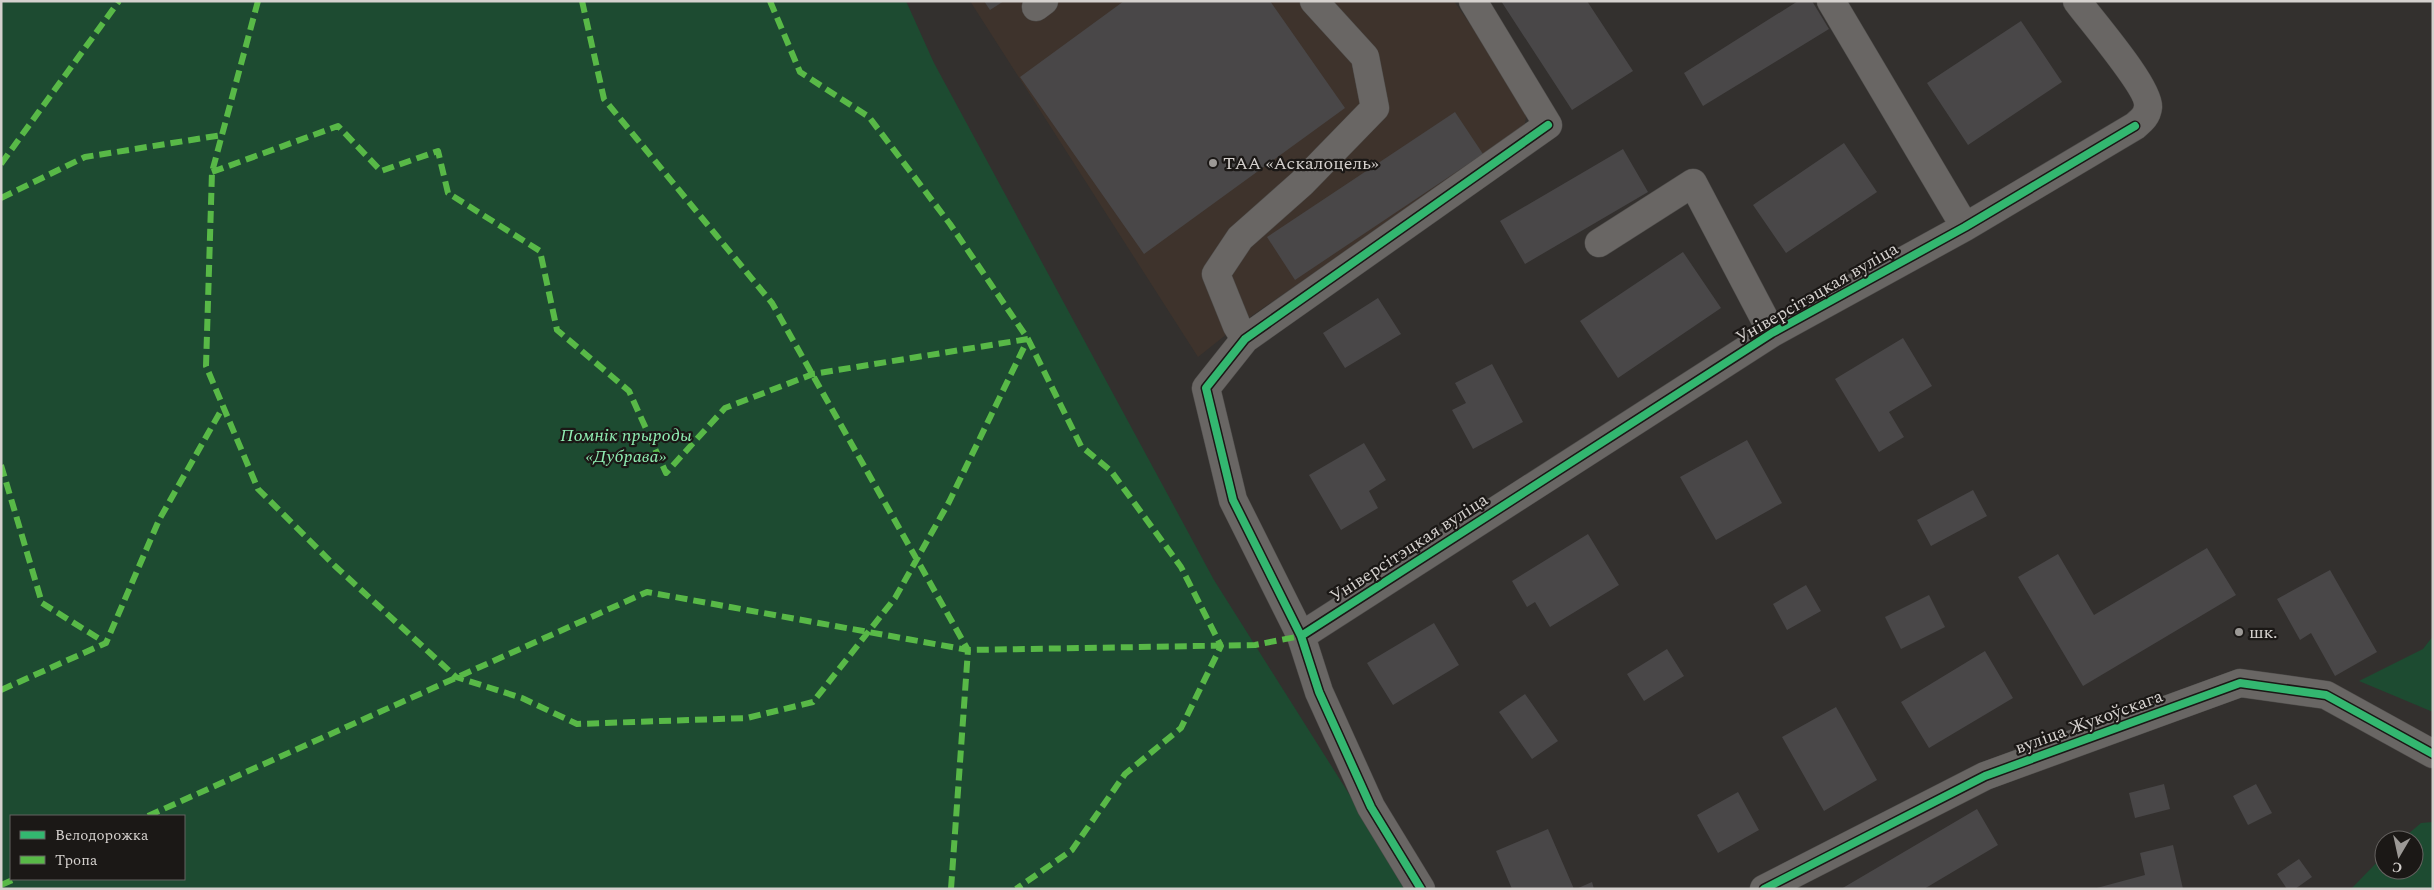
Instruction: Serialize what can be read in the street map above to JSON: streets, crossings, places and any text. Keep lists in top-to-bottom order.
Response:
{
  "streets": {
    "street": ["Універсітэцкая вуліца", "вуліца Жукоўскага"]
  },
  "parks": ["Помнік прыроды «Дубрава»"],
  "places": ["ТАА «Аскалоцель»", "шк."],
  "legend": ["Велодорожка", "Тропа"],
  "north": "bottom"
}
